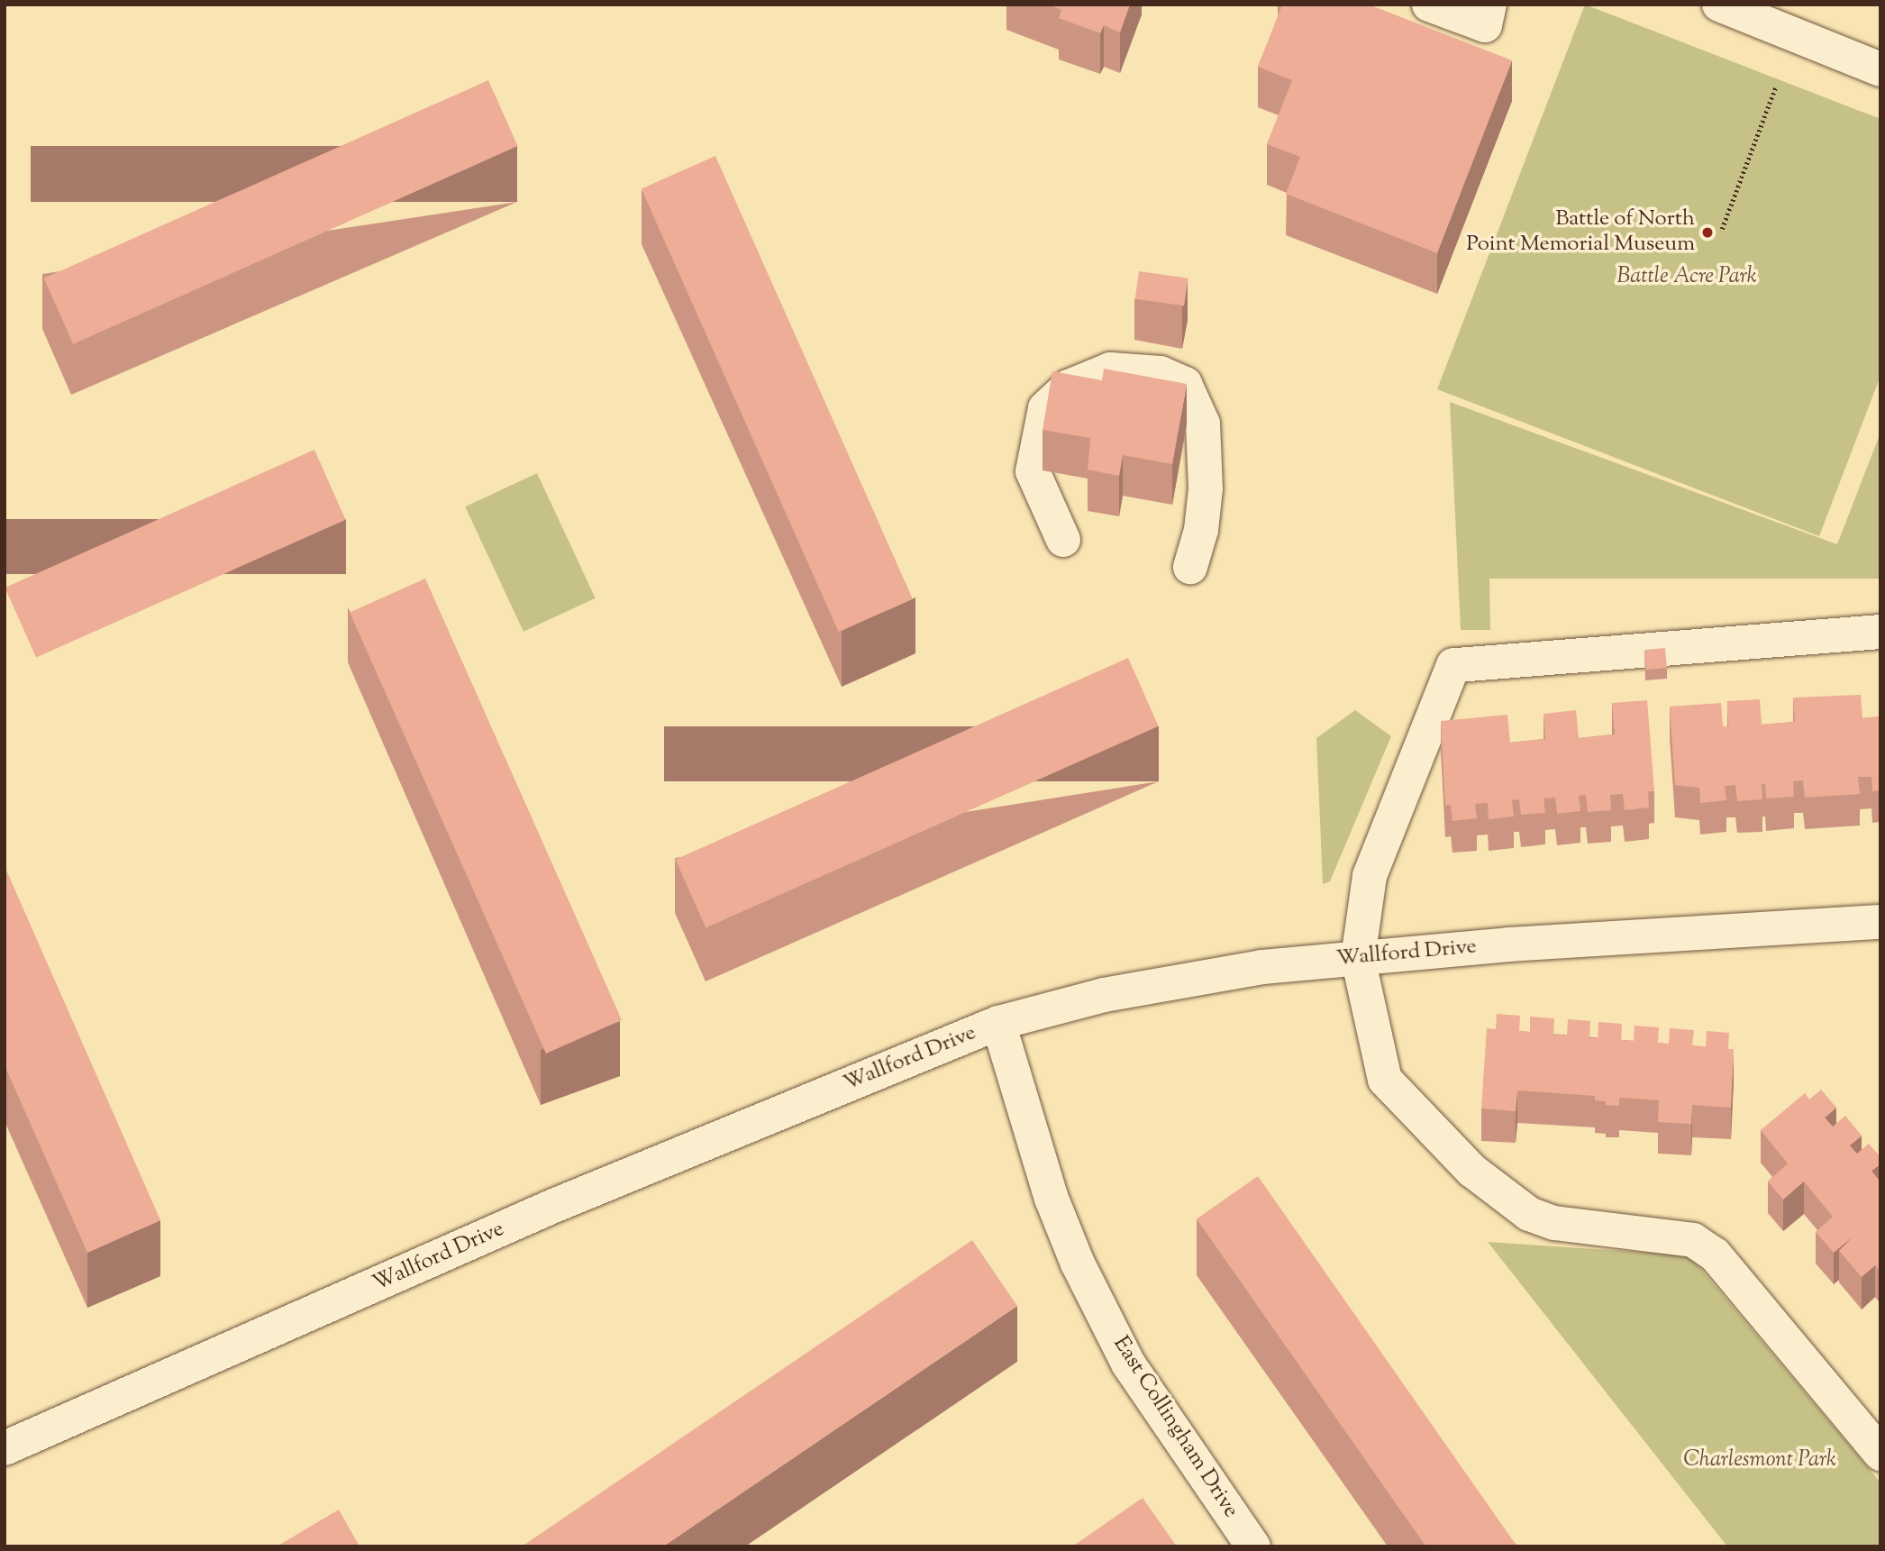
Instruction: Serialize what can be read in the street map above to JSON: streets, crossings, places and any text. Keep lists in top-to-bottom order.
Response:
{
  "streets": {
    "street": ["Wallford Drive", "East Collingham Drive"]
  },
  "crossings": [
    ["Wallford Drive", "East Collingham Drive"]
  ],
  "parks": ["Battle Acre Park", "Charlesmont Park"],
  "places": ["Battle of North Point Memorial Museum"]
}
